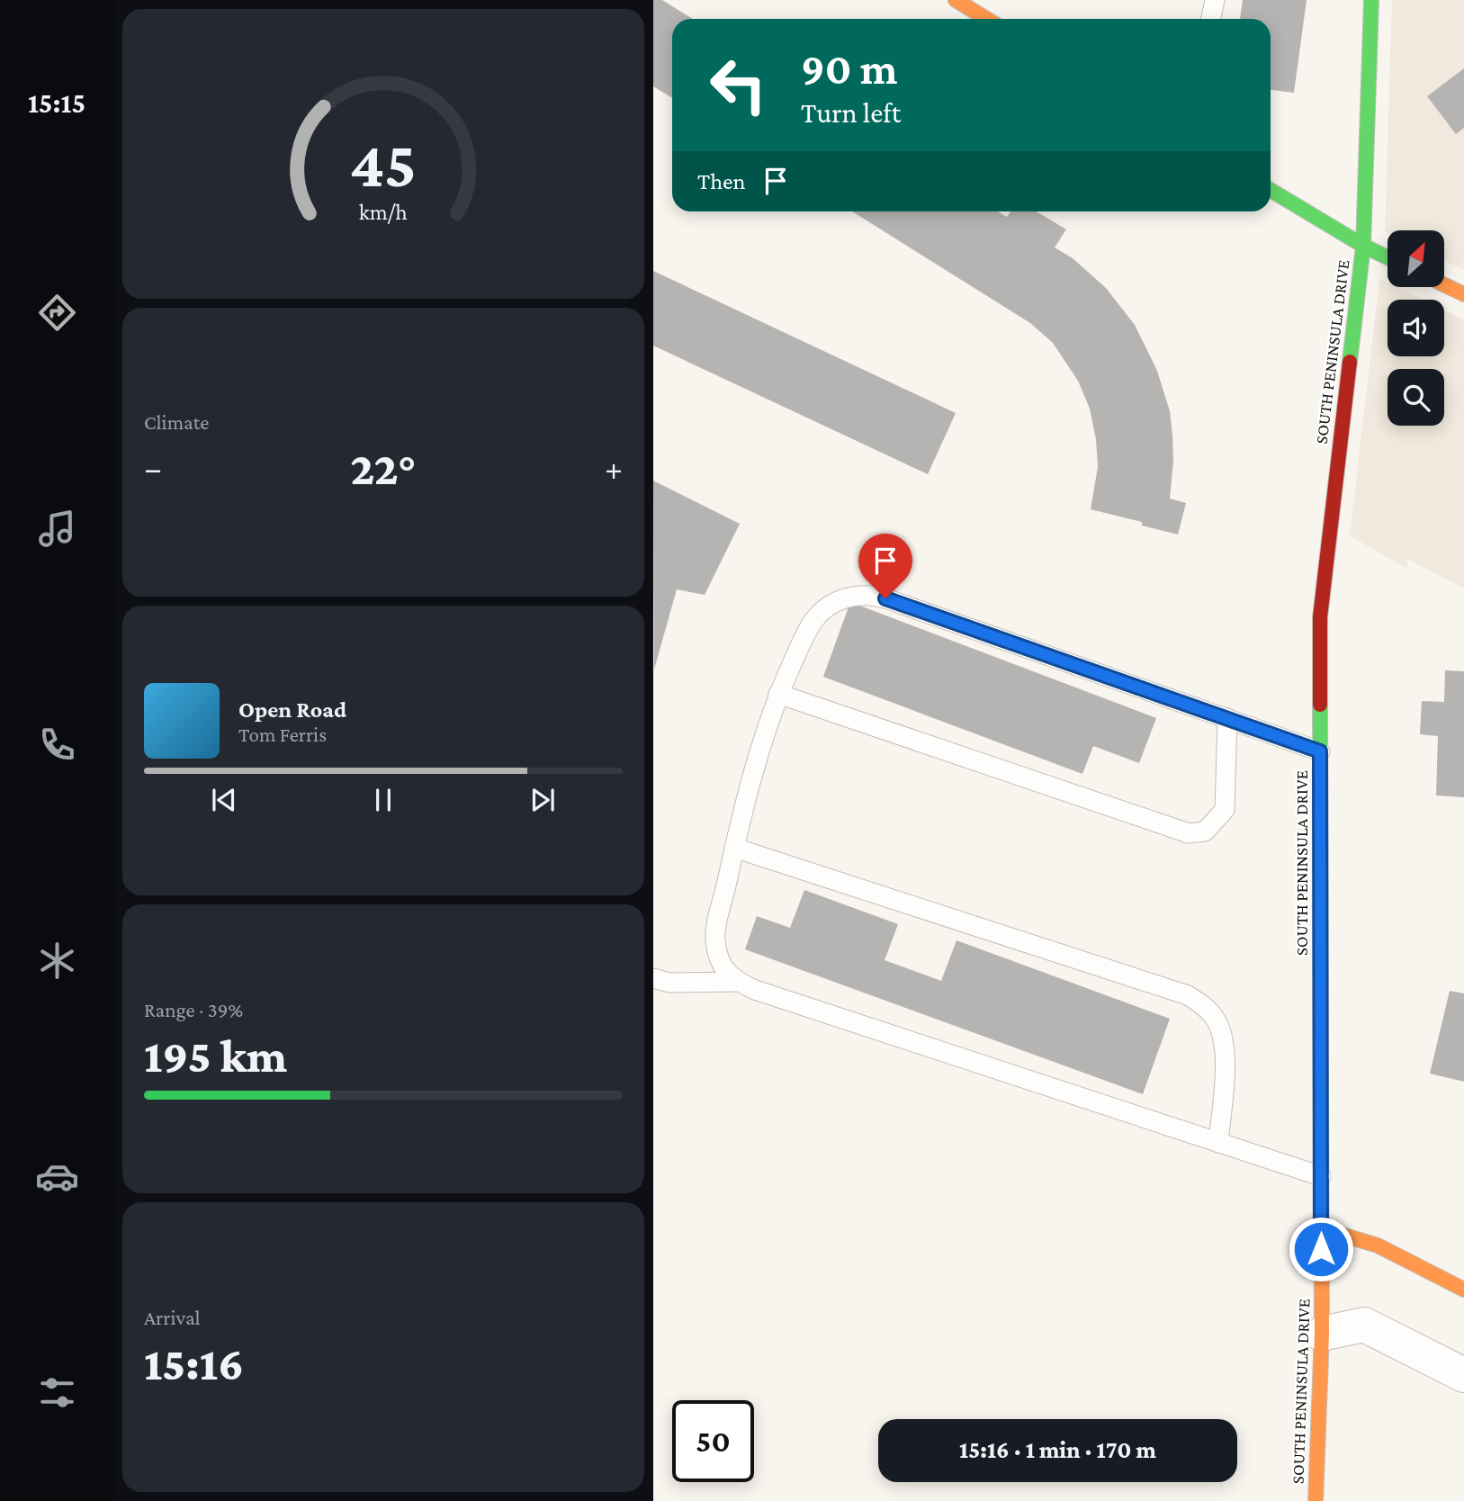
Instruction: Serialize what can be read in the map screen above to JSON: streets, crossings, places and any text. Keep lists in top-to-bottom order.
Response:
{
  "streets": {
    "main road": ["SOUTH PENINSULA DRIVE"]
  },
  "north": "top right",
  "page": {
    "tabs": "15:15",
    "turn": ["90 m", "Turn left"],
    "then": "Then",
    "tile": [
      "Climate",
      ["Range · 39%", "195 km"],
      ["Arrival", "15:16"]
    ],
    "heat": ["−", "22°", "+"],
    "song": ["Open Road", "Tom Ferris"],
    "limit": "50",
    "trip": "15:16 · 1 min · 170 m",
    "gauge": ["45", "km/h"]
  }
}
